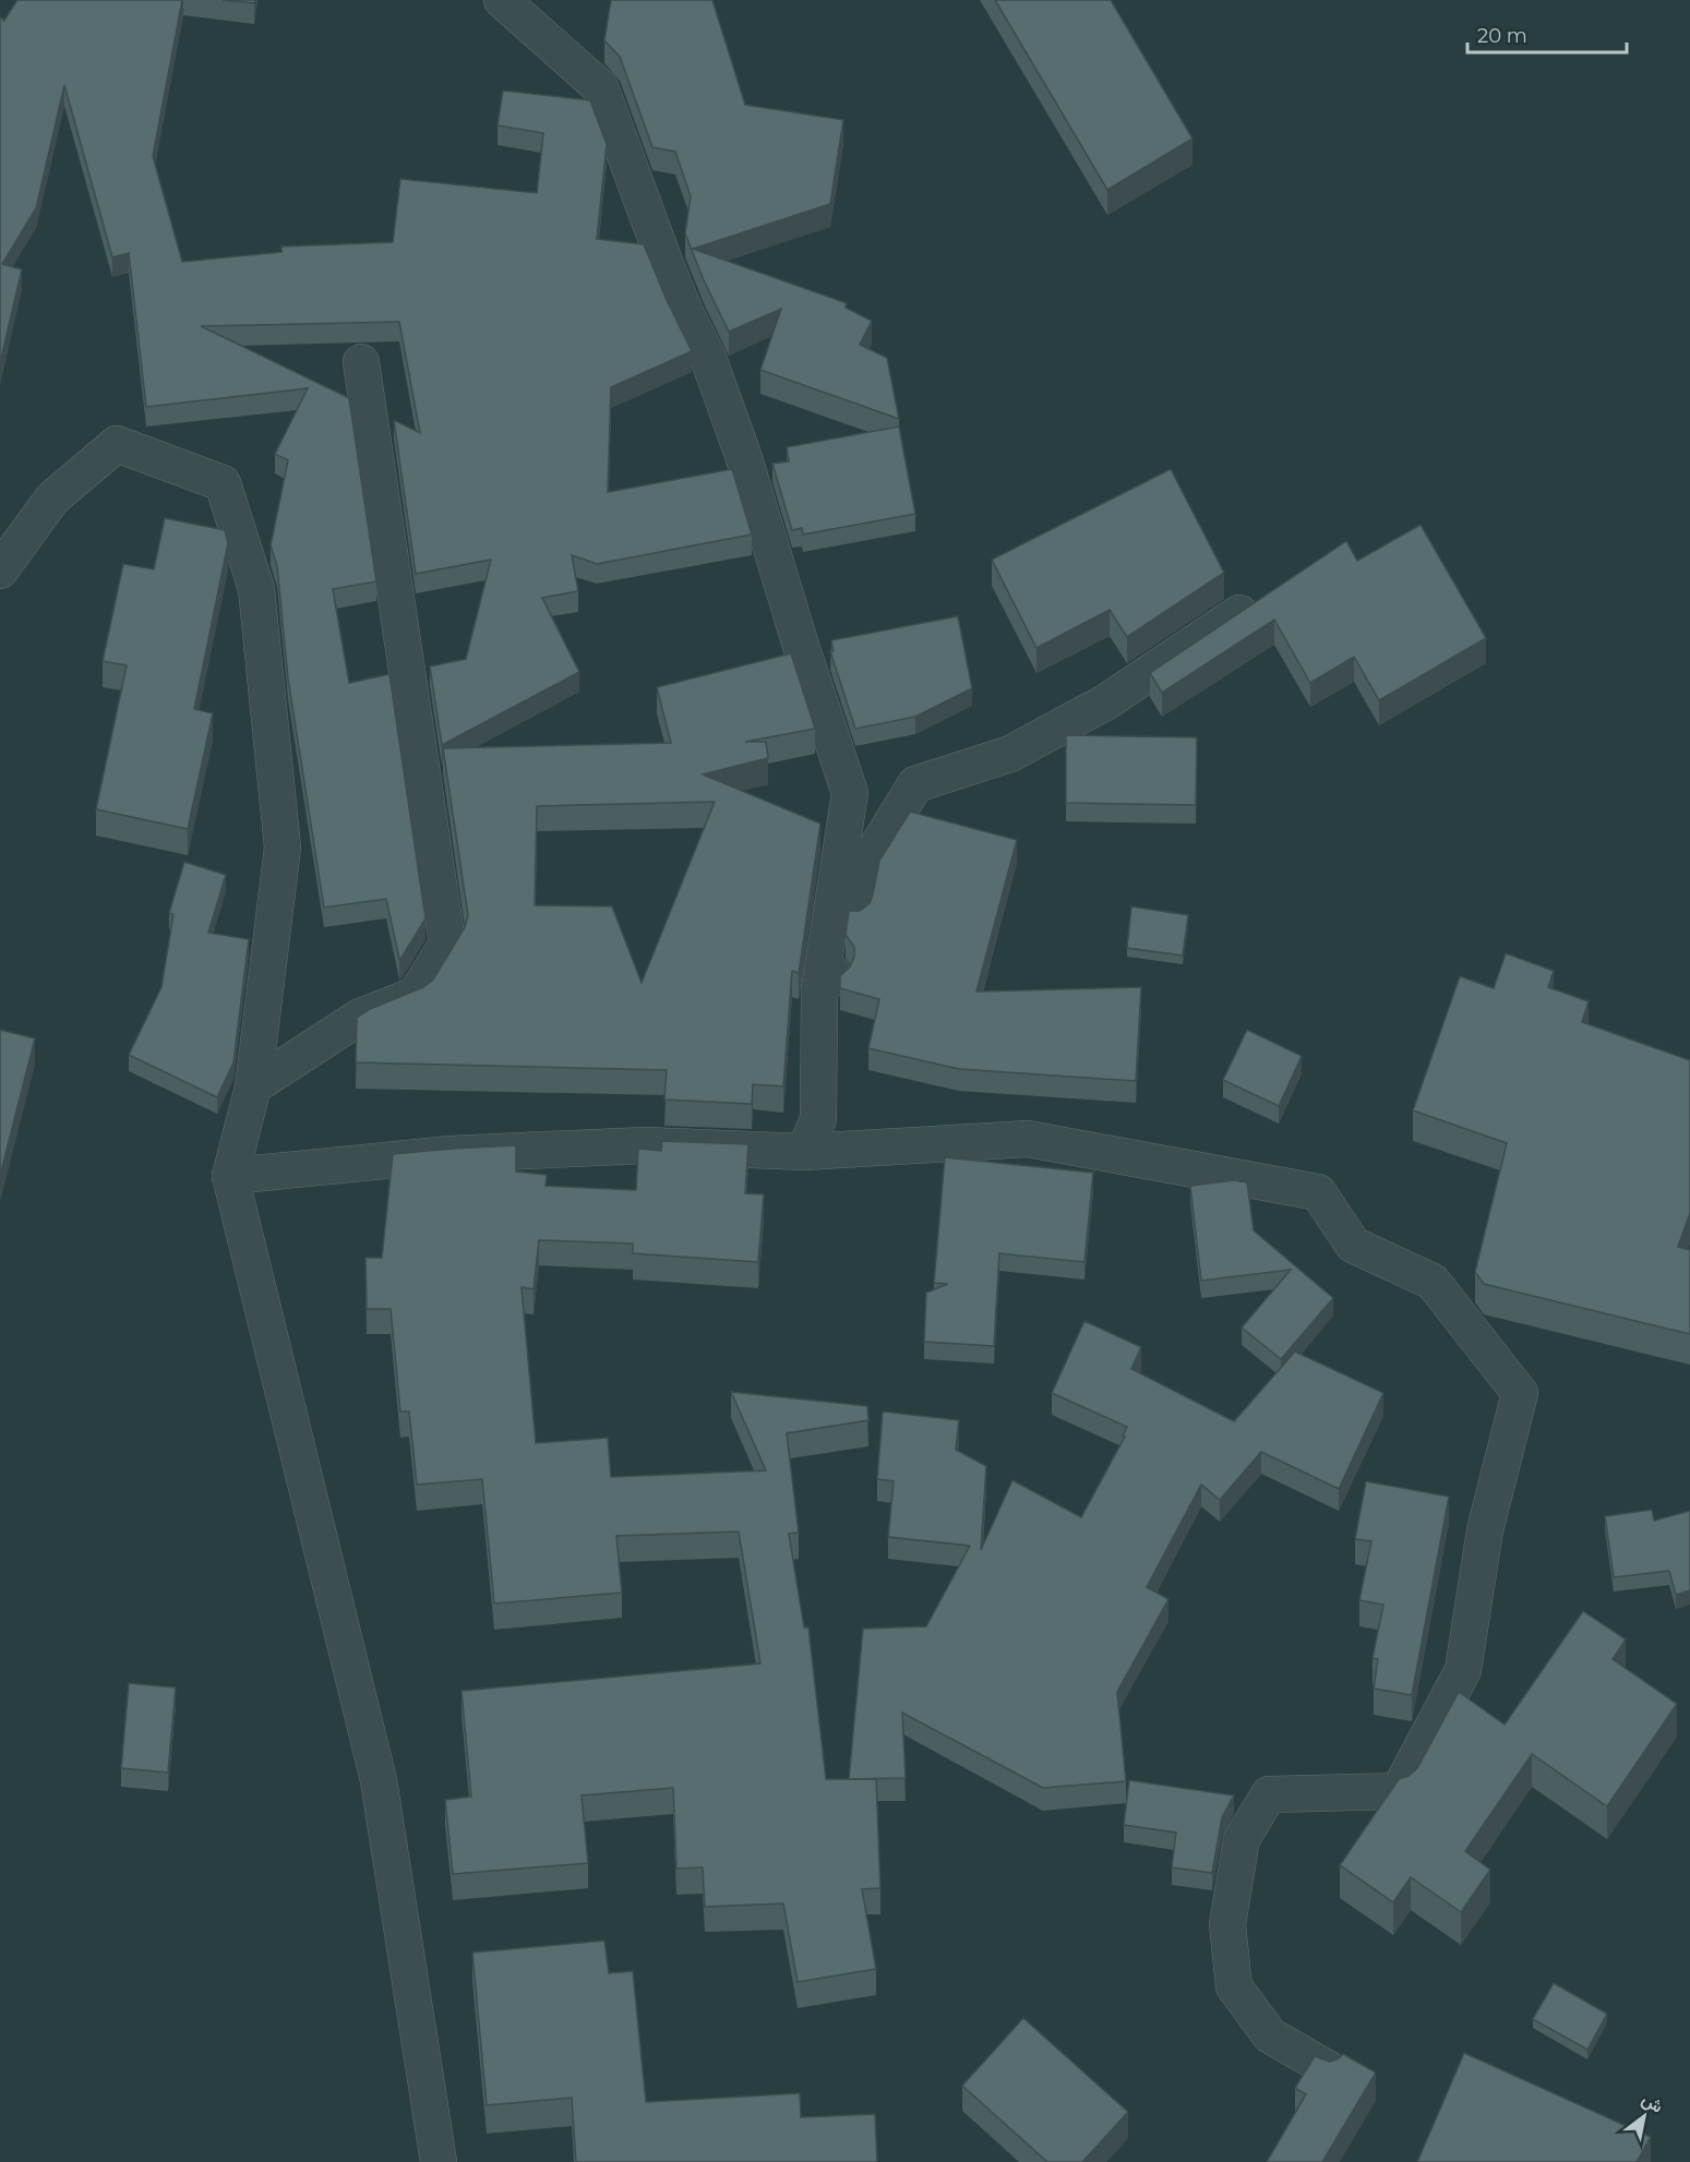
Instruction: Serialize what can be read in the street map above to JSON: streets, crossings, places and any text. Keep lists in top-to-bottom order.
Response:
{
  "scale_bar": "20 m",
  "north": "top right"
}
